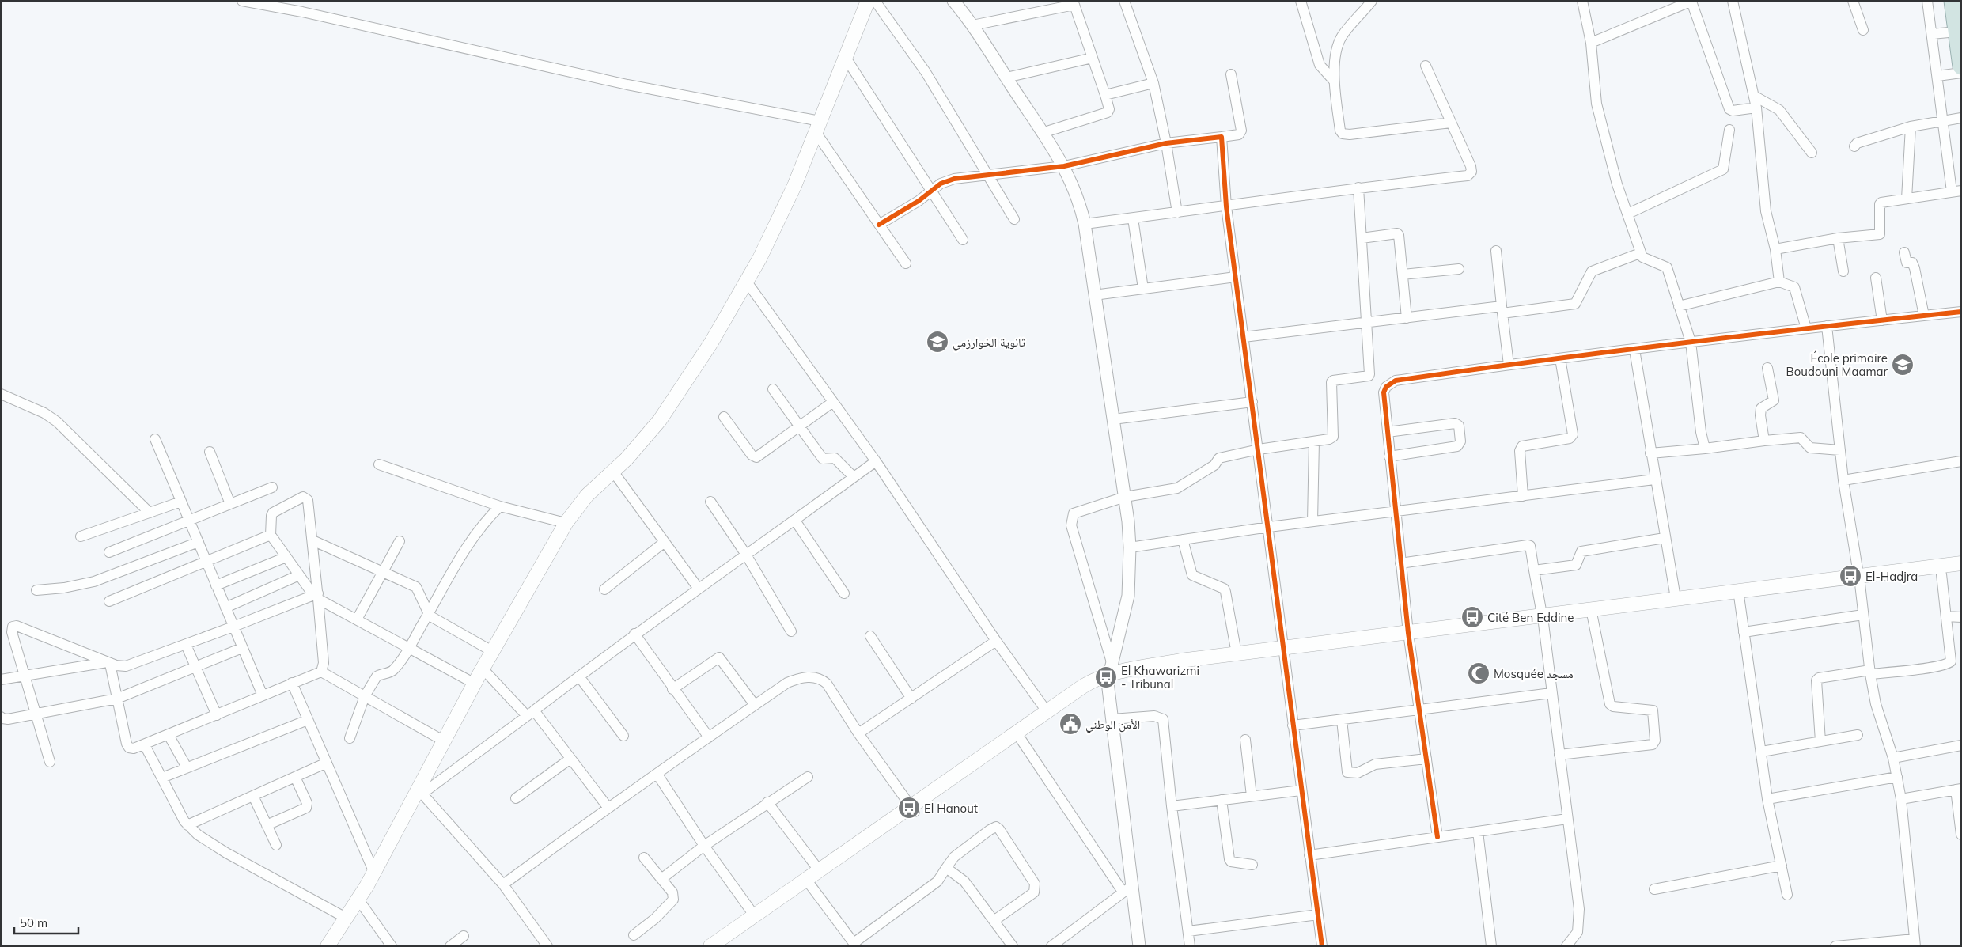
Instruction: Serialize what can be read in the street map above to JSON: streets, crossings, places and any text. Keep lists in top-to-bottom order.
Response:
{
  "places": {
    "school or university": ["ثانوية الخوارزمي", "École primaire Boudouni Maamar"],
    "bus stop": [
      "El-Hadjra",
      "Cité Ben Eddine",
      "El Khawarizmi - Tribunal",
      "El Hanout"
    ],
    "mosque": ["Mosquée مسجد"],
    "public building": ["الأمن الوطني"]
  },
  "scale_bar": "50 m"
}
